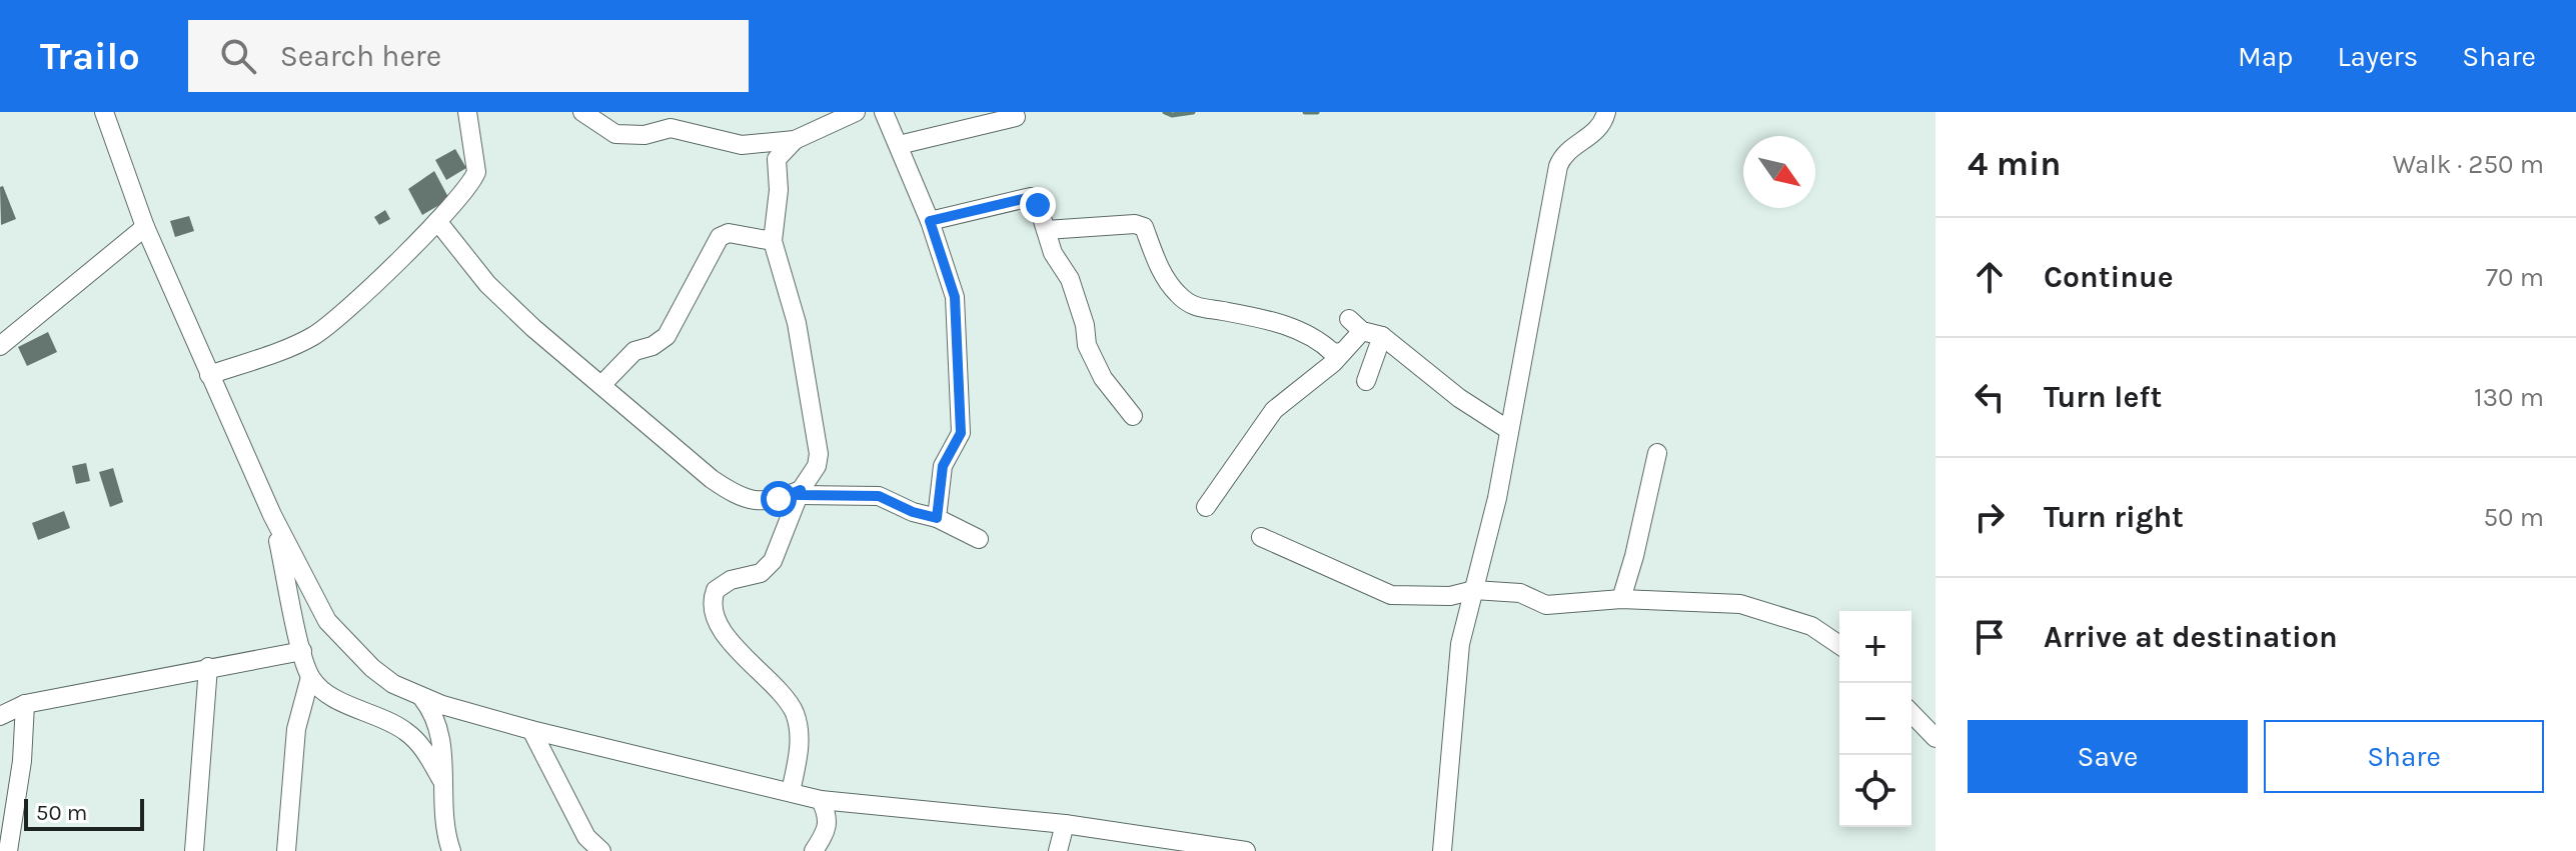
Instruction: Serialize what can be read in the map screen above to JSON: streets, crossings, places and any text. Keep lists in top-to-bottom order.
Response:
{
  "scale_bar": "50 m",
  "north": "bottom right",
  "page": {
    "header": "Trailo",
    "search": "Search here",
    "nav": ["Map", "Layers", "Share"],
    "heading": ["4 min", "Walk · 250 m"],
    "list": [
      ["Continue", "70 m"],
      ["Turn left", "130 m"],
      ["Turn right", "50 m"],
      "Arrive at destination"
    ],
    "map_buttons": ["+", "−"],
    "buttons": ["Save", "Share"],
    "scale": "50 m"
  }
}
